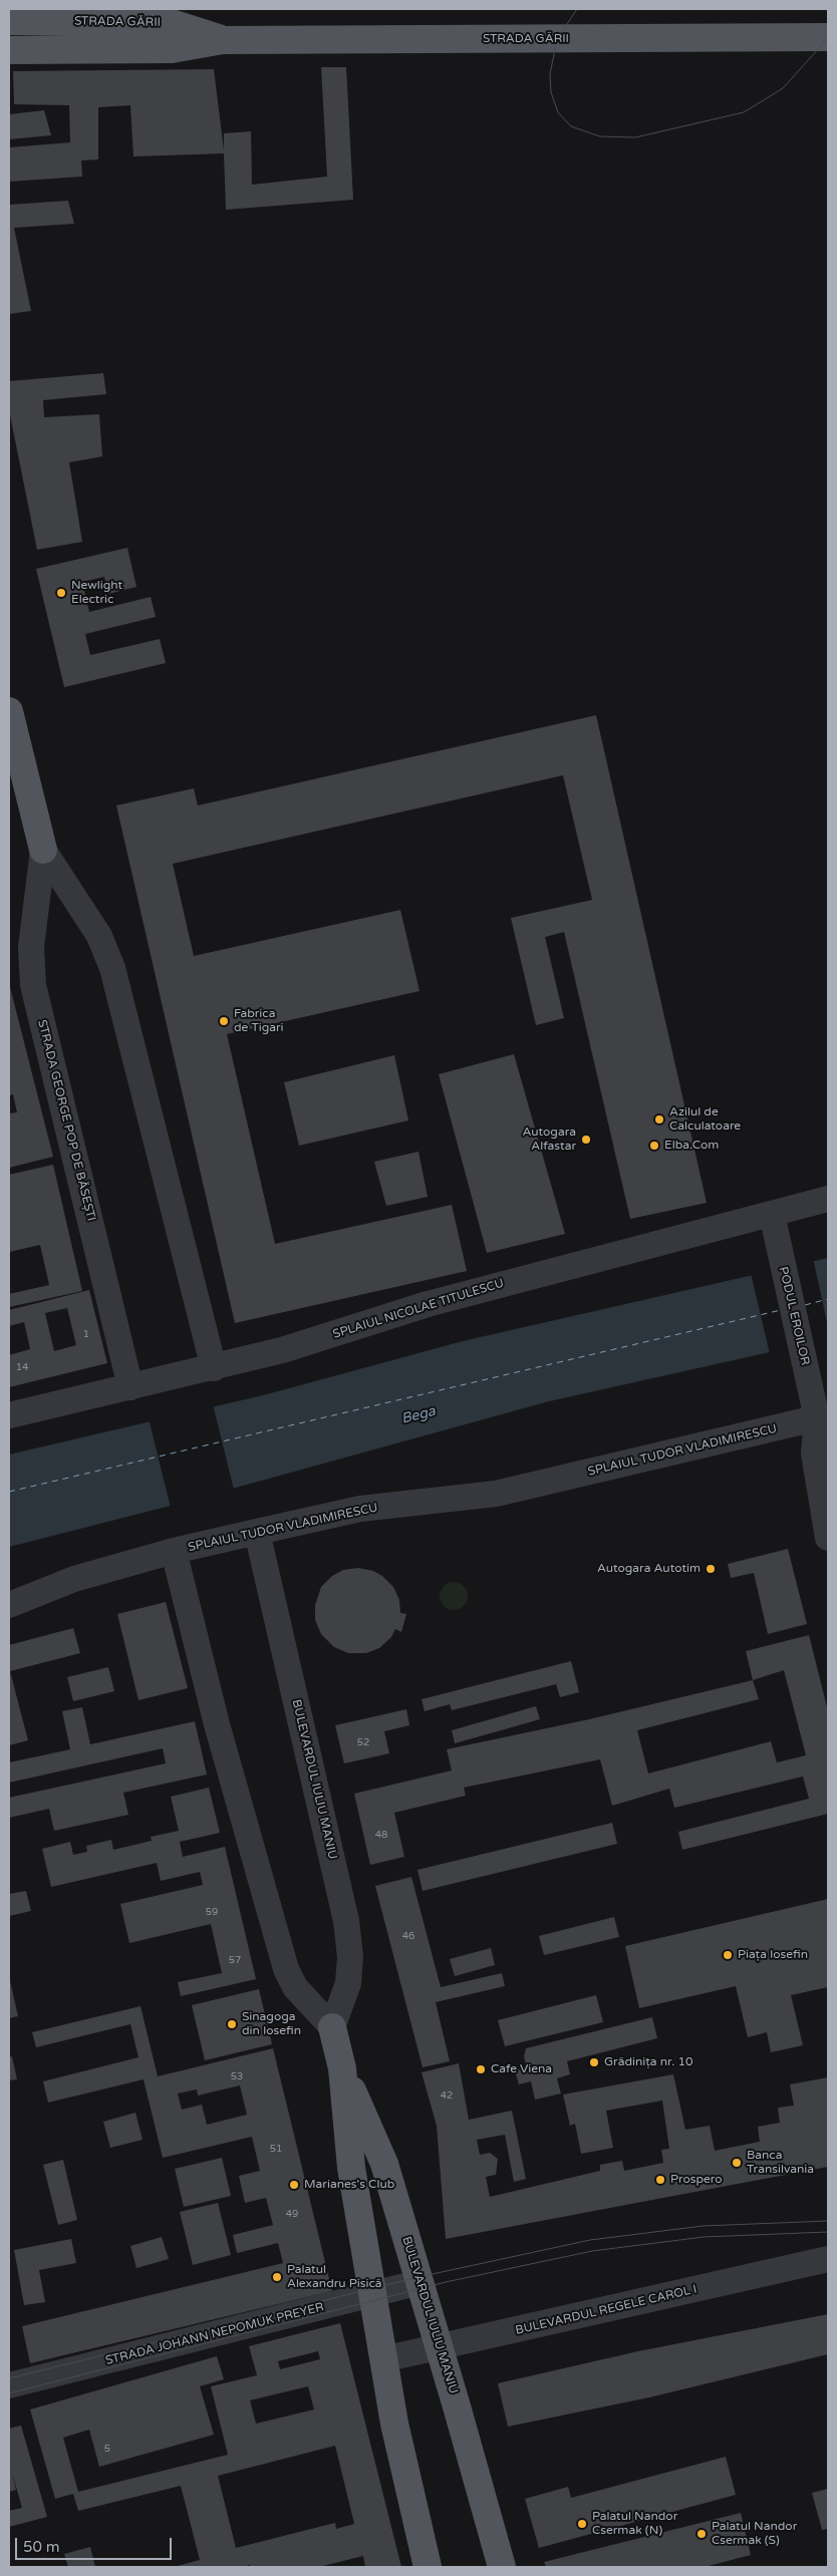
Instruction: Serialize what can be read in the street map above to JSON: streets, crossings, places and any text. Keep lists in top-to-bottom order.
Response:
{
  "streets": {
    "main road": ["STRADA GĂRII", "STRADA GEORGE POP DE BĂSEȘTI", "BULEVARDUL IULIU MANIU"],
    "street": [
      "SPLAIUL NICOLAE TITULESCU",
      "PODUL EROILOR",
      "SPLAIUL TUDOR VLADIMIRESCU",
      "BULEVARDUL REGELE CAROL I",
      "STRADA JOHANN NEPOMUK PREYER"
    ]
  },
  "crossings": [
    ["STRADA GEORGE POP DE BĂSEȘTI", "SPLAIUL NICOLAE TITULESCU"],
    ["SPLAIUL NICOLAE TITULESCU", "PODUL EROILOR"],
    ["PODUL EROILOR", "SPLAIUL TUDOR VLADIMIRESCU"],
    ["SPLAIUL TUDOR VLADIMIRESCU", "BULEVARDUL IULIU MANIU"],
    ["BULEVARDUL IULIU MANIU", "BULEVARDUL REGELE CAROL I"],
    ["BULEVARDUL IULIU MANIU", "STRADA JOHANN NEPOMUK PREYER"]
  ],
  "water": ["Bega"],
  "places": [
    "Newlight Electric",
    "Fabrica de Tigari",
    "Azilul de Calculatoare",
    "Autogara Alfastar",
    "Elba.Com",
    "Autogara Autotim",
    "Piața Iosefin",
    "Sinagoga din Iosefin",
    "Grădinița nr. 10",
    "Cafe Viena",
    "Banca Transilvania",
    "Prospero",
    "Marianes's Club",
    "Palatul Alexandru Pisică",
    "Palatul Nandor Csermak (N)",
    "Palatul Nandor Csermak (S)"
  ],
  "house_numbers": [
    "1",
    "14",
    "52",
    "48",
    "59",
    "46",
    "57",
    "53",
    "42",
    "51",
    "49",
    "5"
  ],
  "scale_bar": "50 m"
}
